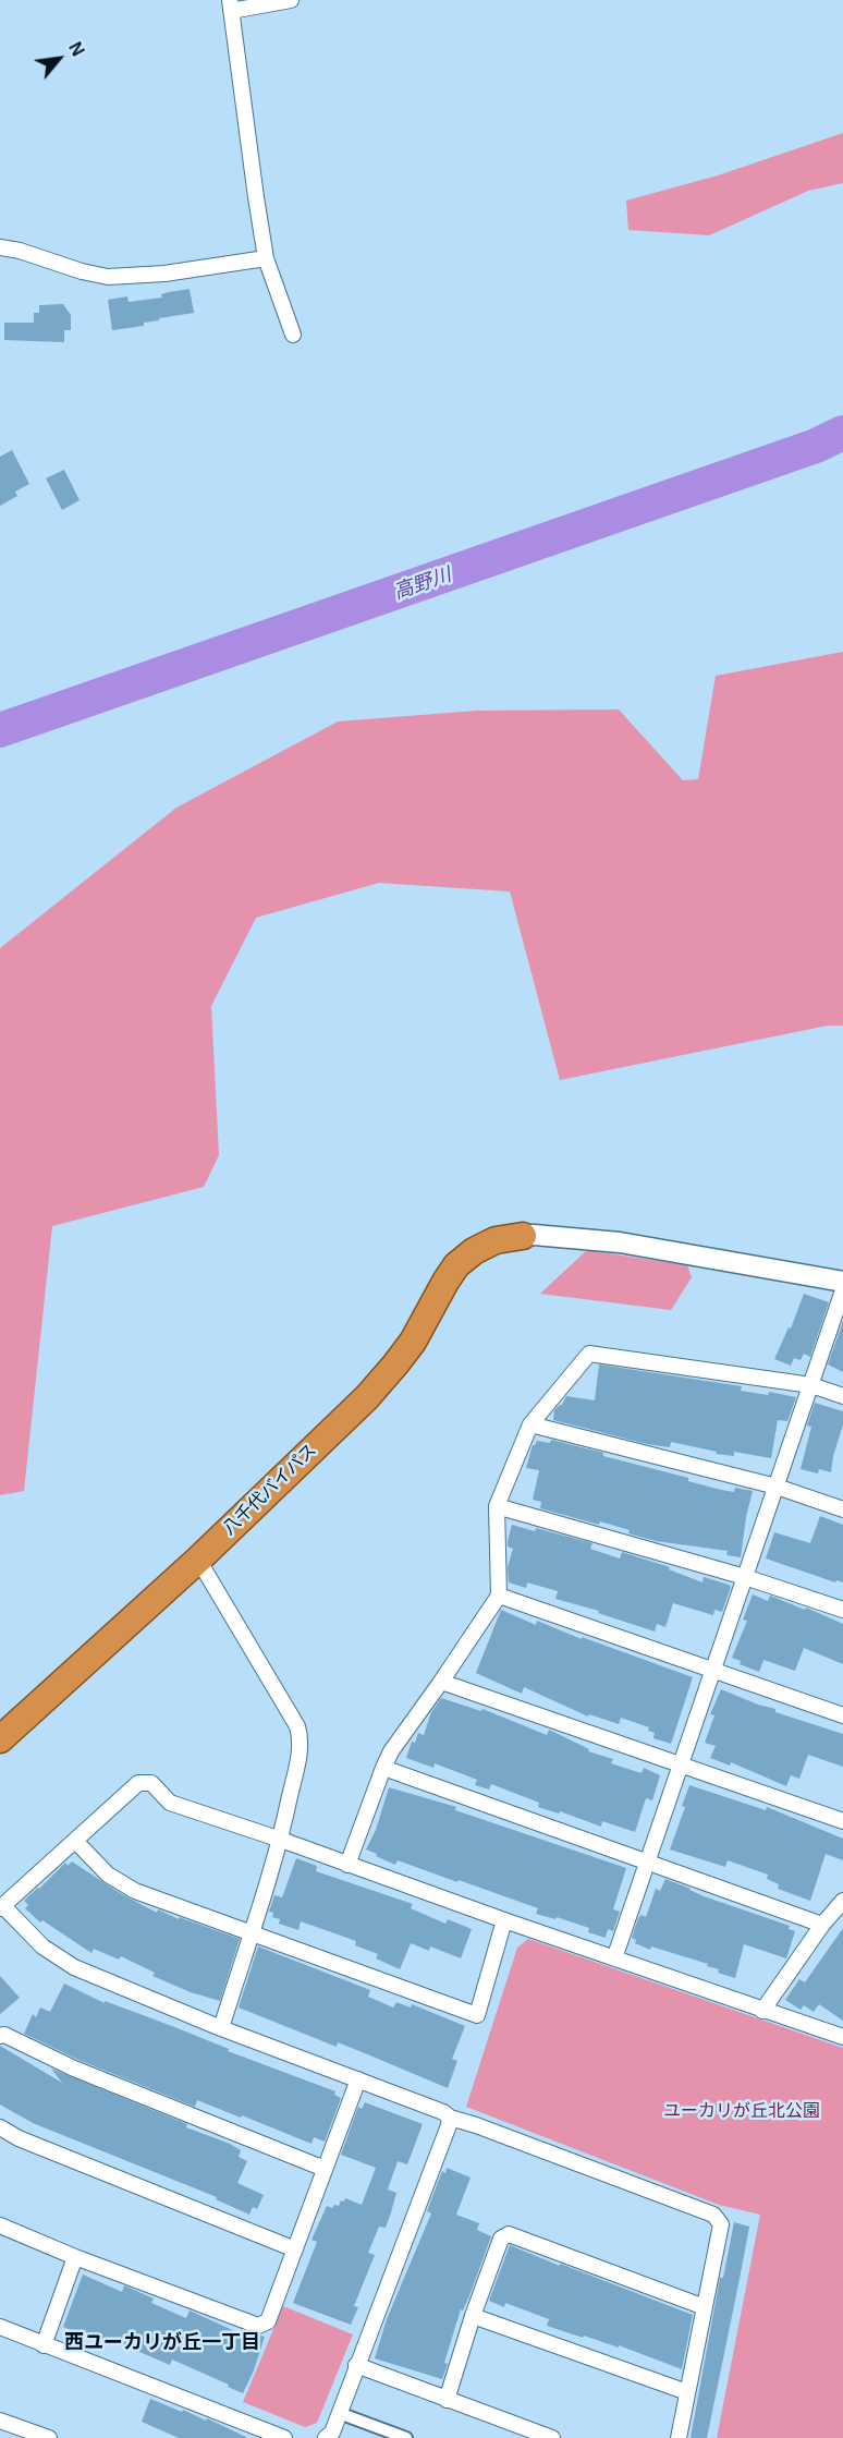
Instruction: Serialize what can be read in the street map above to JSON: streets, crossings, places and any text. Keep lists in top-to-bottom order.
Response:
{
  "streets": {
    "highway": ["八千代バイパス"]
  },
  "districts": ["西ユーカリが丘一丁目"],
  "water": ["高野川"],
  "parks": ["ユーカリが丘北公園"],
  "north": "top right"
}
